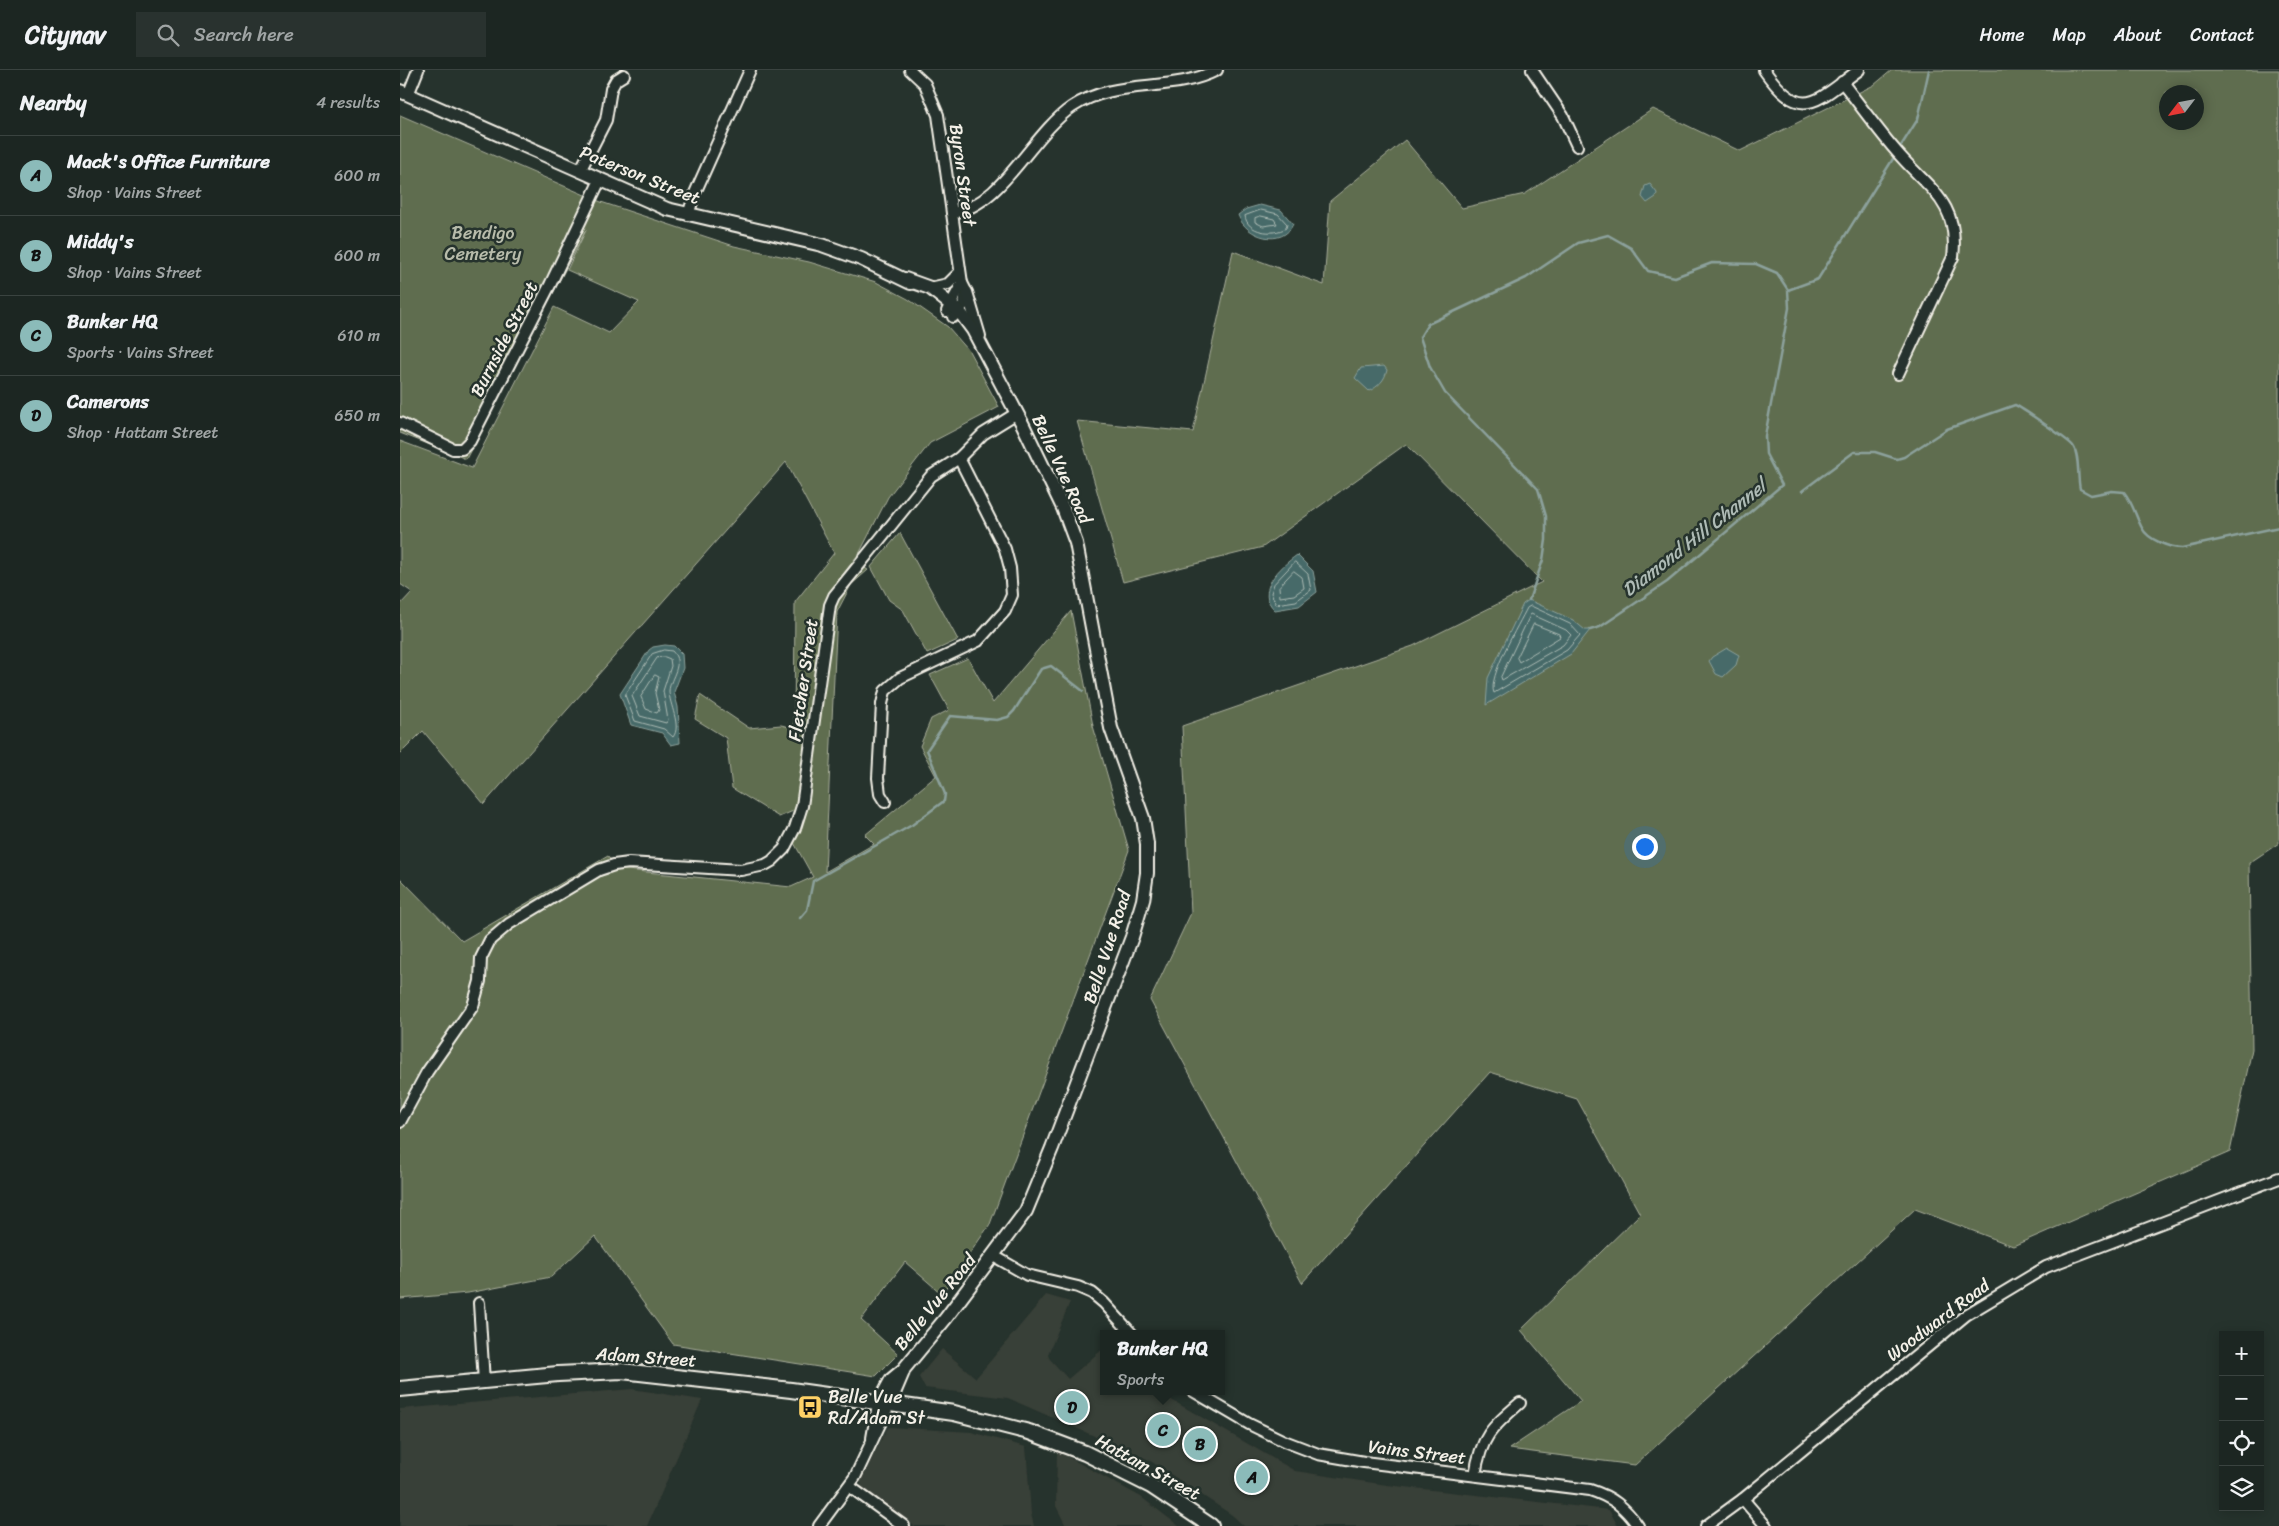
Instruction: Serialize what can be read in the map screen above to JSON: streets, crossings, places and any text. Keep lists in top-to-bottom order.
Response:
{
  "streets": {
    "main road": ["Adam Street", "Hattam Street"],
    "street": [
      "Paterson Street",
      "Byron Street",
      "Burnside Street",
      "Belle Vue Road",
      "Fletcher Street",
      "Woodward Road",
      "Vains Street"
    ]
  },
  "crossings": [
    ["Paterson Street", "Burnside Street"],
    ["Paterson Street", "Belle Vue Road"],
    ["Byron Street", "Belle Vue Road"],
    ["Belle Vue Road", "Fletcher Street"],
    ["Belle Vue Road", "Adam Street"],
    ["Belle Vue Road", "Hattam Street"],
    ["Adam Street", "Hattam Street"]
  ],
  "water": ["Diamond Hill Channel"],
  "parks": ["Bendigo Cemetery"],
  "places": {
    "bus stop": ["Belle Vue Rd/Adam St"]
  },
  "north": "bottom left",
  "page": {
    "header": "Citynav",
    "search": "Search here",
    "nav": [
      "Home",
      "Map",
      "About",
      "Contact"
    ],
    "heading": ["Nearby", "4 results"],
    "list": [
      {
        "mark": "A",
        "name": "Mack's Office Furniture",
        "note": "Shop · Vains Street",
        "value": "600 m"
      },
      {
        "mark": "B",
        "name": "Middy's",
        "note": "Shop · Vains Street",
        "value": "600 m"
      },
      {
        "mark": "C",
        "name": "Bunker HQ",
        "note": "Sports · Vains Street",
        "value": "610 m"
      },
      {
        "mark": "D",
        "name": "Camerons",
        "note": "Shop · Hattam Street",
        "value": "650 m"
      }
    ],
    "popup": ["Bunker HQ", "Sports"],
    "map_buttons": ["+", "−"],
    "pins": [
      "D",
      "C",
      "B",
      "A"
    ]
  }
}
